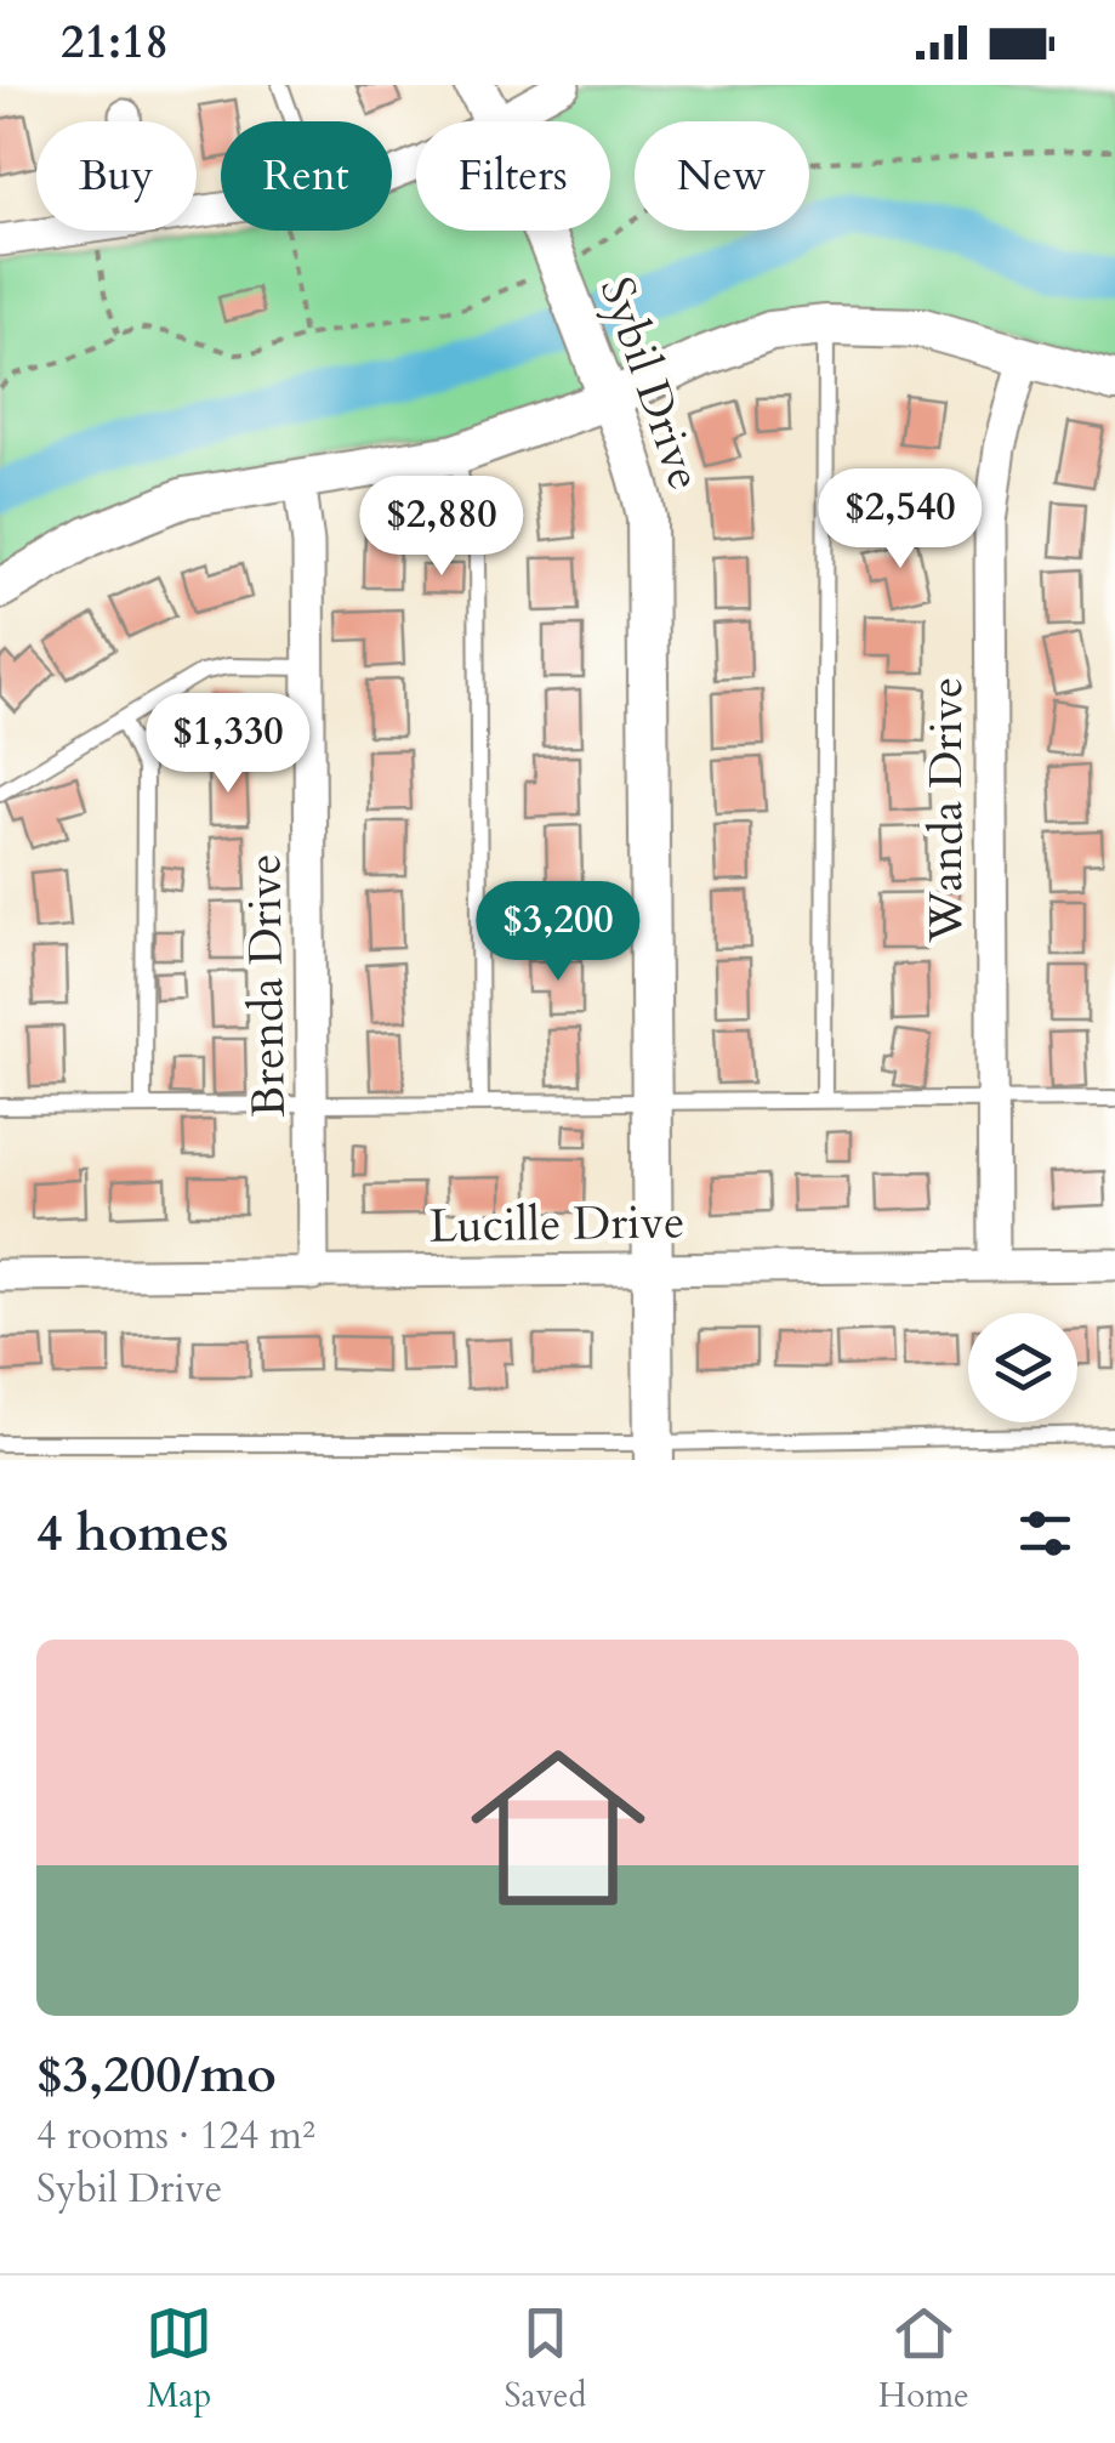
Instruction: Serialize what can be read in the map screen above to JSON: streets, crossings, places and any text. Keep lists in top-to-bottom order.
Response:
{
  "streets": {
    "street": [
      "Sybil Drive",
      "Wanda Drive",
      "Brenda Drive",
      "Lucille Drive"
    ]
  },
  "crossings": [
    ["Sybil Drive", "Lucille Drive"],
    ["Wanda Drive", "Lucille Drive"],
    ["Brenda Drive", "Lucille Drive"]
  ],
  "page": {
    "status": "21:18",
    "chip": [
      "Buy",
      "Rent",
      "Filters",
      "New"
    ],
    "price": [
      "$2,540",
      "$2,880",
      "$1,330",
      "$3,200"
    ],
    "heading": "4 homes",
    "list": [
      {
        "name": "$3,200/mo",
        "note": "4 rooms · 124 m² · Sybil Drive"
      }
    ],
    "tabs": ["Map", "Saved", "Home"]
  }
}
